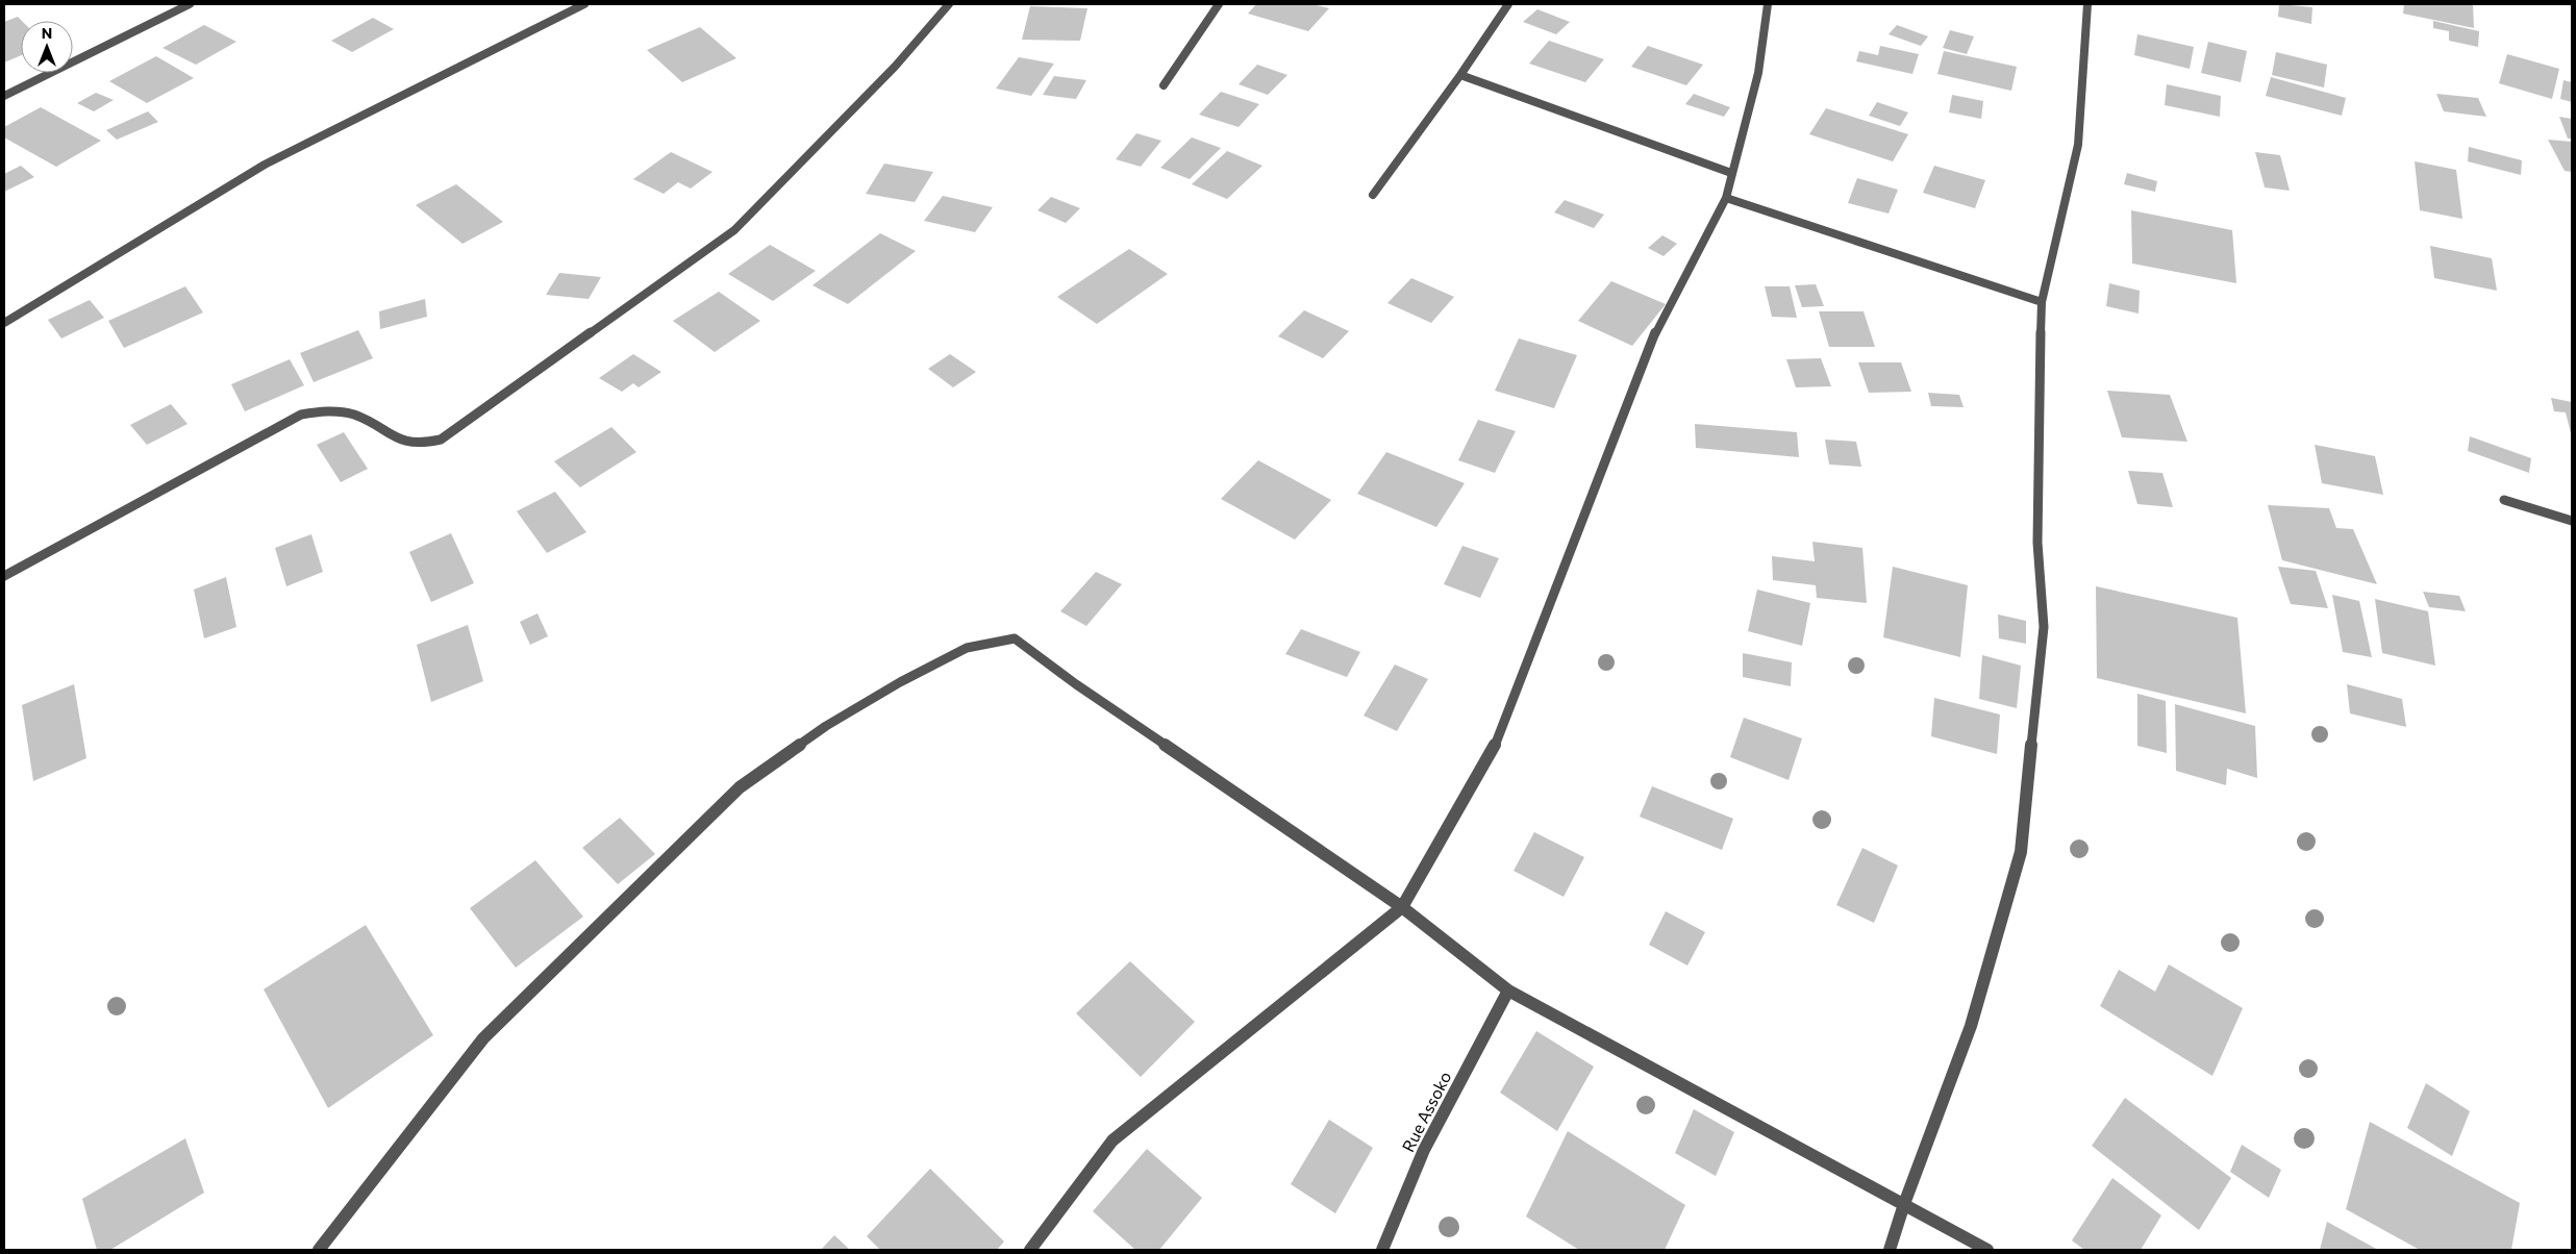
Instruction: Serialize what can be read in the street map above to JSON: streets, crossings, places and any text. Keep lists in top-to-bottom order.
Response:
{
  "streets": {
    "street": ["Rue Assoko"]
  },
  "north": "top"
}
